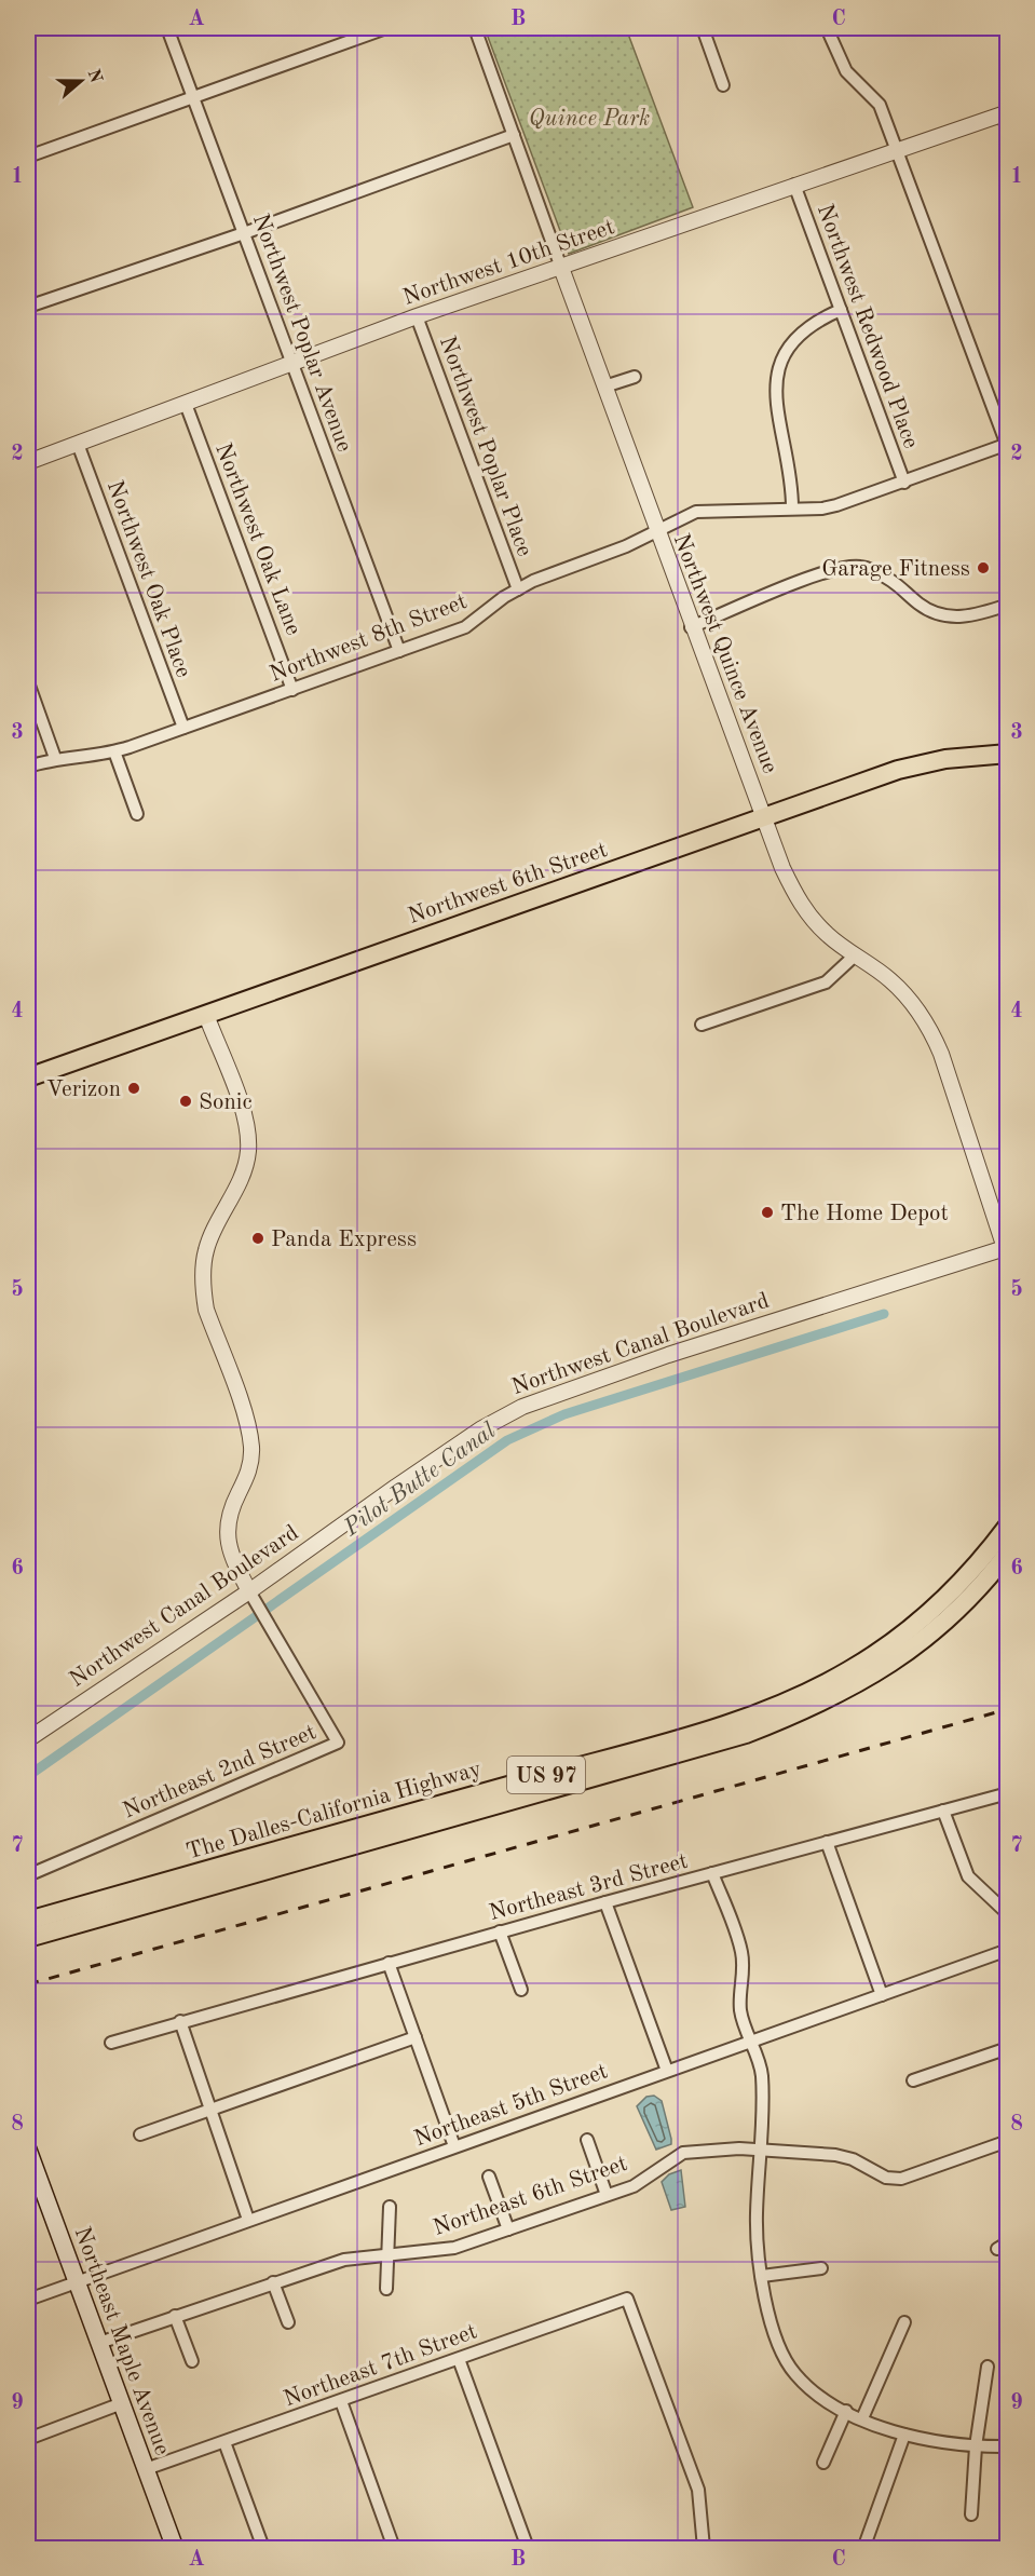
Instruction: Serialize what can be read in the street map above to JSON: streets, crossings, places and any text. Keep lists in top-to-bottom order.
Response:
{
  "streets": {
    "main road": [
      "Northwest 6th Street",
      "US 97",
      "The Dalles-California Highway",
      "Northeast Maple Avenue"
    ],
    "street": [
      "Northwest 10th Street",
      "Northwest Redwood Place",
      "Northwest Poplar Avenue",
      "Northwest Poplar Place",
      "Northwest Oak Lane",
      "Northwest Oak Place",
      "Northwest 8th Street",
      "Northwest Quince Avenue",
      "Northwest Canal Boulevard",
      "Northeast 2nd Street",
      "Northeast 3rd Street",
      "Northeast 5th Street",
      "Northeast 6th Street",
      "Northeast 7th Street"
    ]
  },
  "crossings": [
    ["Northwest 10th Street", "Northwest Redwood Place"],
    ["Northwest 10th Street", "Northwest Poplar Avenue"],
    ["Northwest 10th Street", "Northwest Poplar Place"],
    ["Northwest 10th Street", "Northwest Oak Lane"],
    ["Northwest 10th Street", "Northwest Oak Place"],
    ["Northwest 10th Street", "Northwest Quince Avenue"],
    ["Northwest Redwood Place", "Northwest 8th Street"],
    ["Northwest Poplar Avenue", "Northwest 8th Street"],
    ["Northwest Poplar Place", "Northwest 8th Street"],
    ["Northwest Oak Lane", "Northwest 8th Street"],
    ["Northwest Oak Place", "Northwest 8th Street"],
    ["Northwest 8th Street", "Northwest Quince Avenue"],
    ["Northwest Quince Avenue", "Northwest 6th Street"],
    ["Northwest Quince Avenue", "Northwest Canal Boulevard"],
    ["Northwest Canal Boulevard", "Northeast 2nd Street"],
    ["Northeast 5th Street", "Northeast Maple Avenue"],
    ["Northeast 6th Street", "Northeast Maple Avenue"],
    ["Northeast Maple Avenue", "Northeast 7th Street"]
  ],
  "water": ["Pilot Butte Canal"],
  "parks": ["Quince Park"],
  "places": [
    "Garage Fitness",
    "Verizon",
    "Sonic",
    "The Home Depot",
    "Panda Express"
  ],
  "north": "right",
  "grid": {
    "columns": ["A", "B", "C"],
    "rows": [
      "1",
      "2",
      "3",
      "4",
      "5",
      "6",
      "7",
      "8",
      "9"
    ]
  }
}
